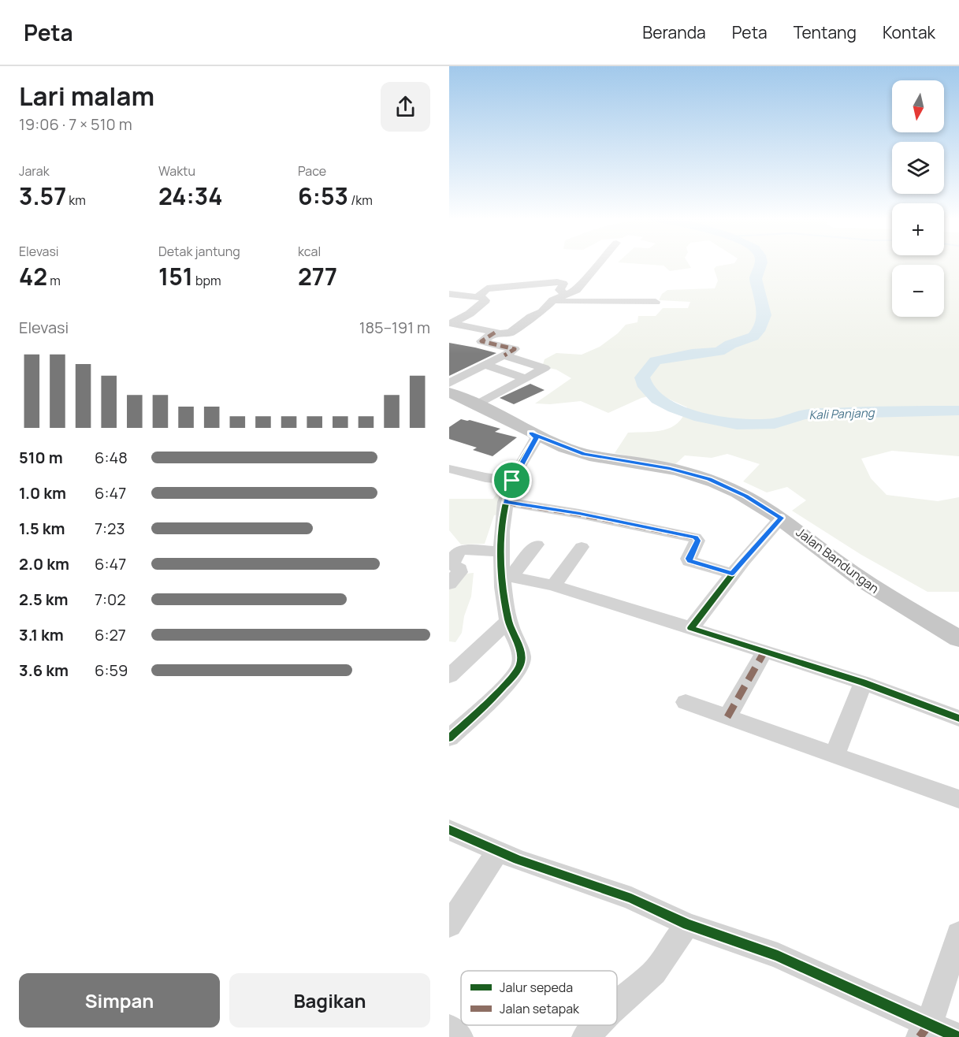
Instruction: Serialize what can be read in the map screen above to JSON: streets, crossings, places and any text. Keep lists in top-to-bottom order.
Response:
{
  "streets": {
    "main road": ["Jalan Bandungan"]
  },
  "water": ["Kali Panjang"],
  "legend": ["Jalur sepeda", "Jalan setapak"],
  "north": "bottom",
  "page": {
    "header": "Peta",
    "nav": [
      "Beranda",
      "Peta",
      "Tentang",
      "Kontak"
    ],
    "heading": ["Lari malam", "19:06 · 7 × 510 m"],
    "map_buttons": ["+", "−"],
    "stats": [
      ["Jarak", "3.57 km"],
      ["Waktu", "24:34"],
      ["Pace", "6:53 /km"],
      ["Elevasi", "42 m"],
      ["Detak jantung", "151 bpm"],
      ["kcal", "277"]
    ],
    "chart": ["Elevasi", "185–191 m"],
    "list": [
      {
        "name": "510 m",
        "note": "6:48"
      },
      {
        "name": "1.0 km",
        "note": "6:47"
      },
      {
        "name": "1.5 km",
        "note": "7:23"
      },
      {
        "name": "2.0 km",
        "note": "6:47"
      },
      {
        "name": "2.5 km",
        "note": "7:02"
      },
      {
        "name": "3.1 km",
        "note": "6:27"
      },
      {
        "name": "3.6 km",
        "note": "6:59"
      }
    ],
    "buttons": ["Simpan", "Bagikan"]
  }
}
